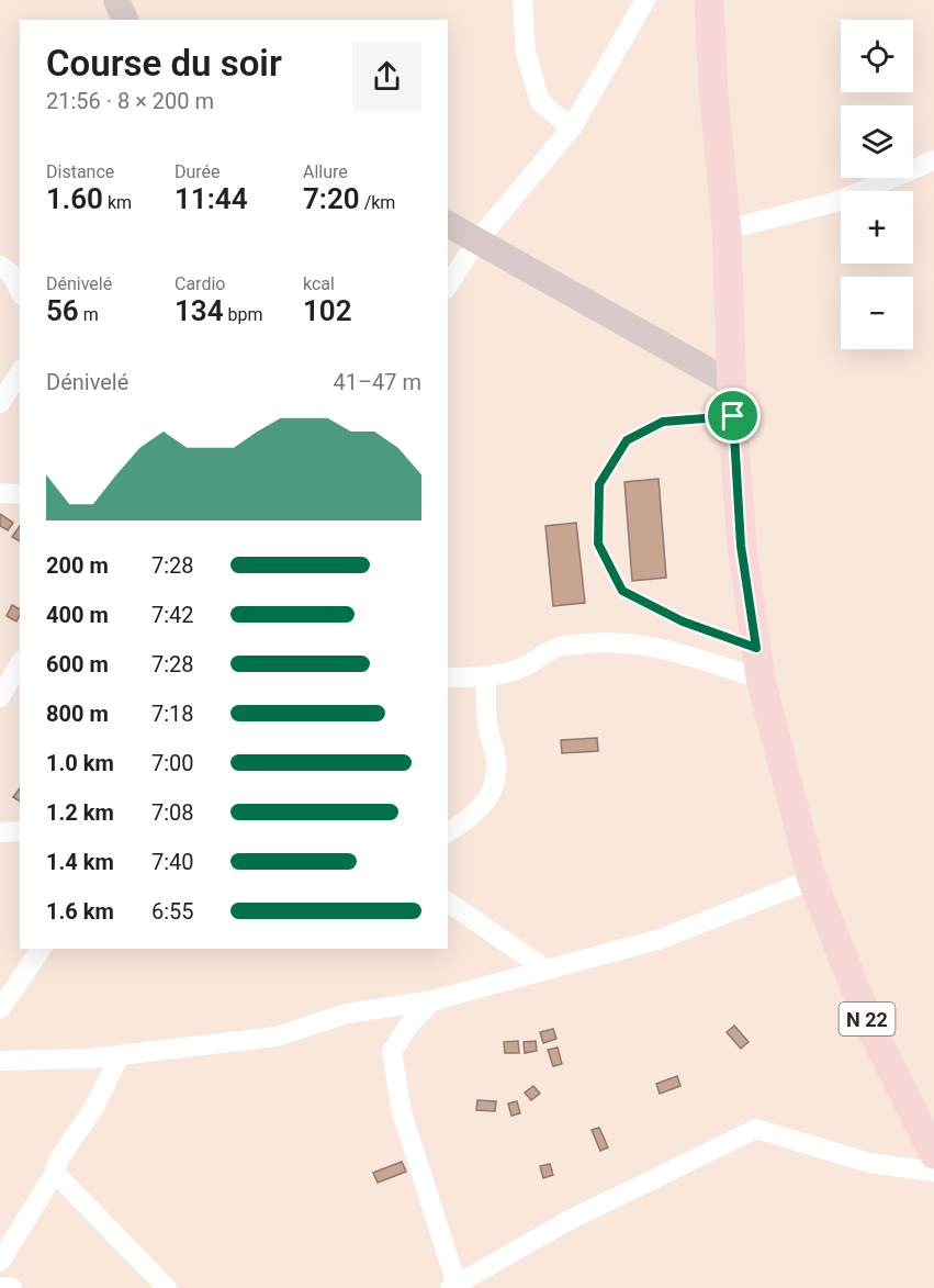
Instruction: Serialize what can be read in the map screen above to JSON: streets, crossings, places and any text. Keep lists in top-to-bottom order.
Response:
{
  "streets": {
    "main road": ["N 22"]
  },
  "page": {
    "map_buttons": ["+", "−"],
    "heading": ["Course du soir", "21:56 · 8 × 200 m"],
    "stats": [
      ["Distance", "1.60 km"],
      ["Durée", "11:44"],
      ["Allure", "7:20 /km"],
      ["Dénivelé", "56 m"],
      ["Cardio", "134 bpm"],
      ["kcal", "102"]
    ],
    "chart": ["Dénivelé", "41–47 m"],
    "list": [
      {
        "name": "200 m",
        "note": "7:28"
      },
      {
        "name": "400 m",
        "note": "7:42"
      },
      {
        "name": "600 m",
        "note": "7:28"
      },
      {
        "name": "800 m",
        "note": "7:18"
      },
      {
        "name": "1.0 km",
        "note": "7:00"
      },
      {
        "name": "1.2 km",
        "note": "7:08"
      },
      {
        "name": "1.4 km",
        "note": "7:40"
      },
      {
        "name": "1.6 km",
        "note": "6:55"
      }
    ]
  }
}
